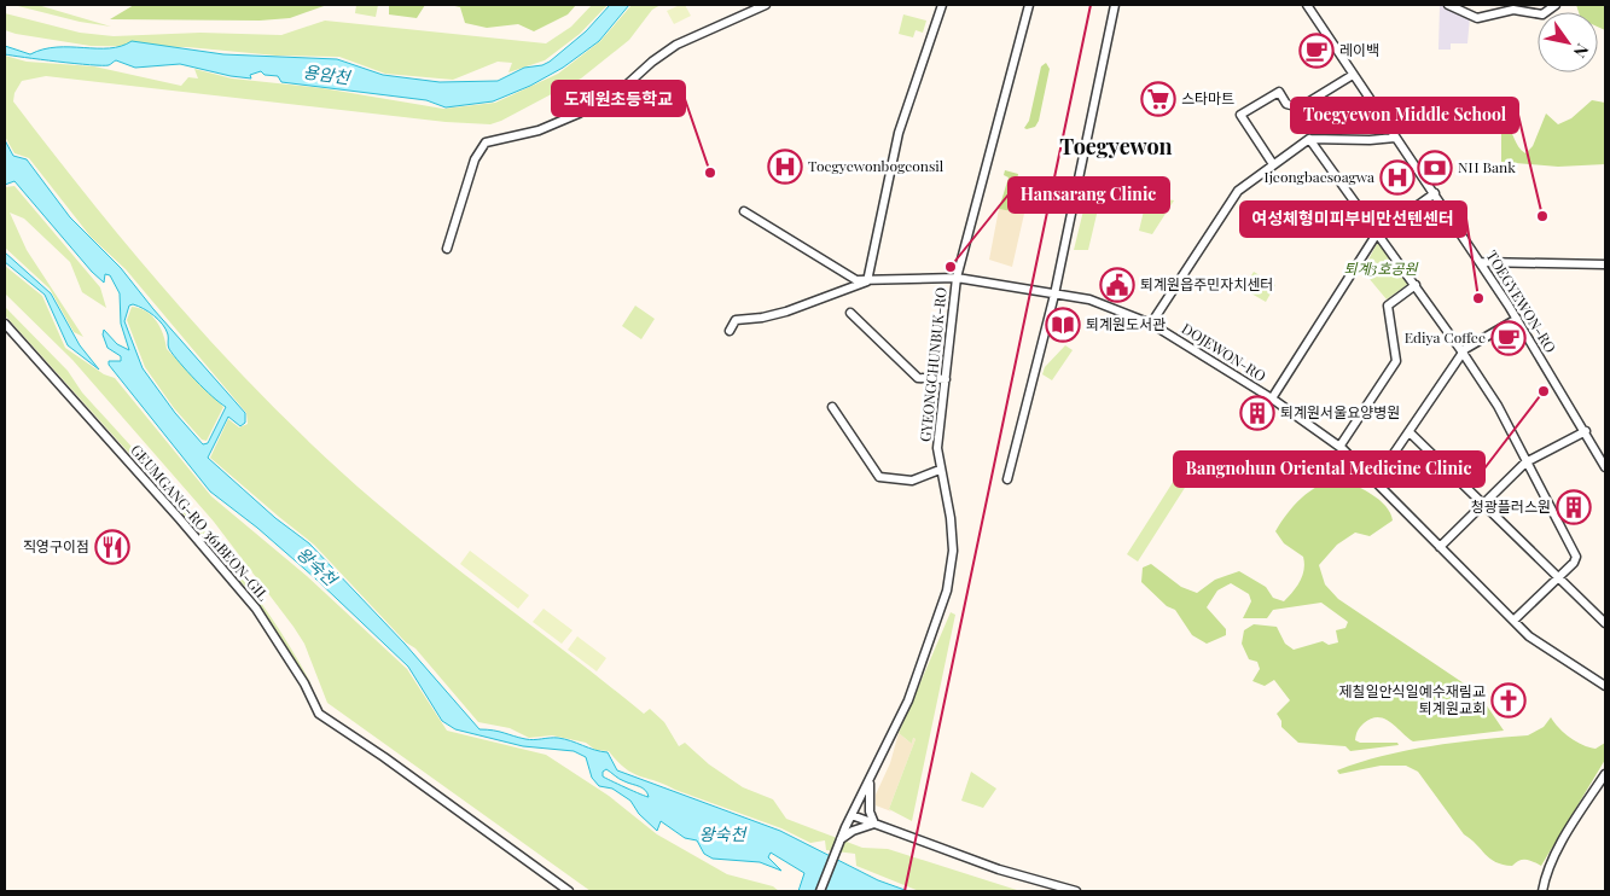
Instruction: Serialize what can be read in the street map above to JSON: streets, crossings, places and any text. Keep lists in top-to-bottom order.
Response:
{
  "streets": {
    "street": [
      "TOEGYEWON-RO",
      "DOJEWON-RO",
      "GYEONGCHUNBUK-RO",
      "GEUMGANG-RO 361BEON-GIL"
    ]
  },
  "crossings": [
    ["DOJEWON-RO", "GYEONGCHUNBUK-RO"]
  ],
  "districts": ["Toegyewon"],
  "water": ["용암천", "왕숙천"],
  "parks": ["퇴계3호공원"],
  "places": {
    "cafe": ["레이백", "Ediya Coffee"],
    "supermarket": ["스타마트"],
    "hospital": ["Toegyewonbogeonsil", "Ijeongbaesoagwa"],
    "bank": ["NH Bank"],
    "other": [
      "도제원초등학교",
      "Toegyewon Middle School",
      "Hansarang Clinic",
      "여성체형미피부비만선텐센터",
      "Bangnohun Oriental Medicine Clinic"
    ],
    "public building": ["퇴계원읍주민자치센터"],
    "library": ["퇴계원도서관"],
    "building": ["퇴계원서울요양병원", "청광플러스원"],
    "restaurant": ["직영구이점"],
    "church": ["제칠일안식일예수재림교 퇴계원교회"]
  },
  "north": "bottom right"
}
